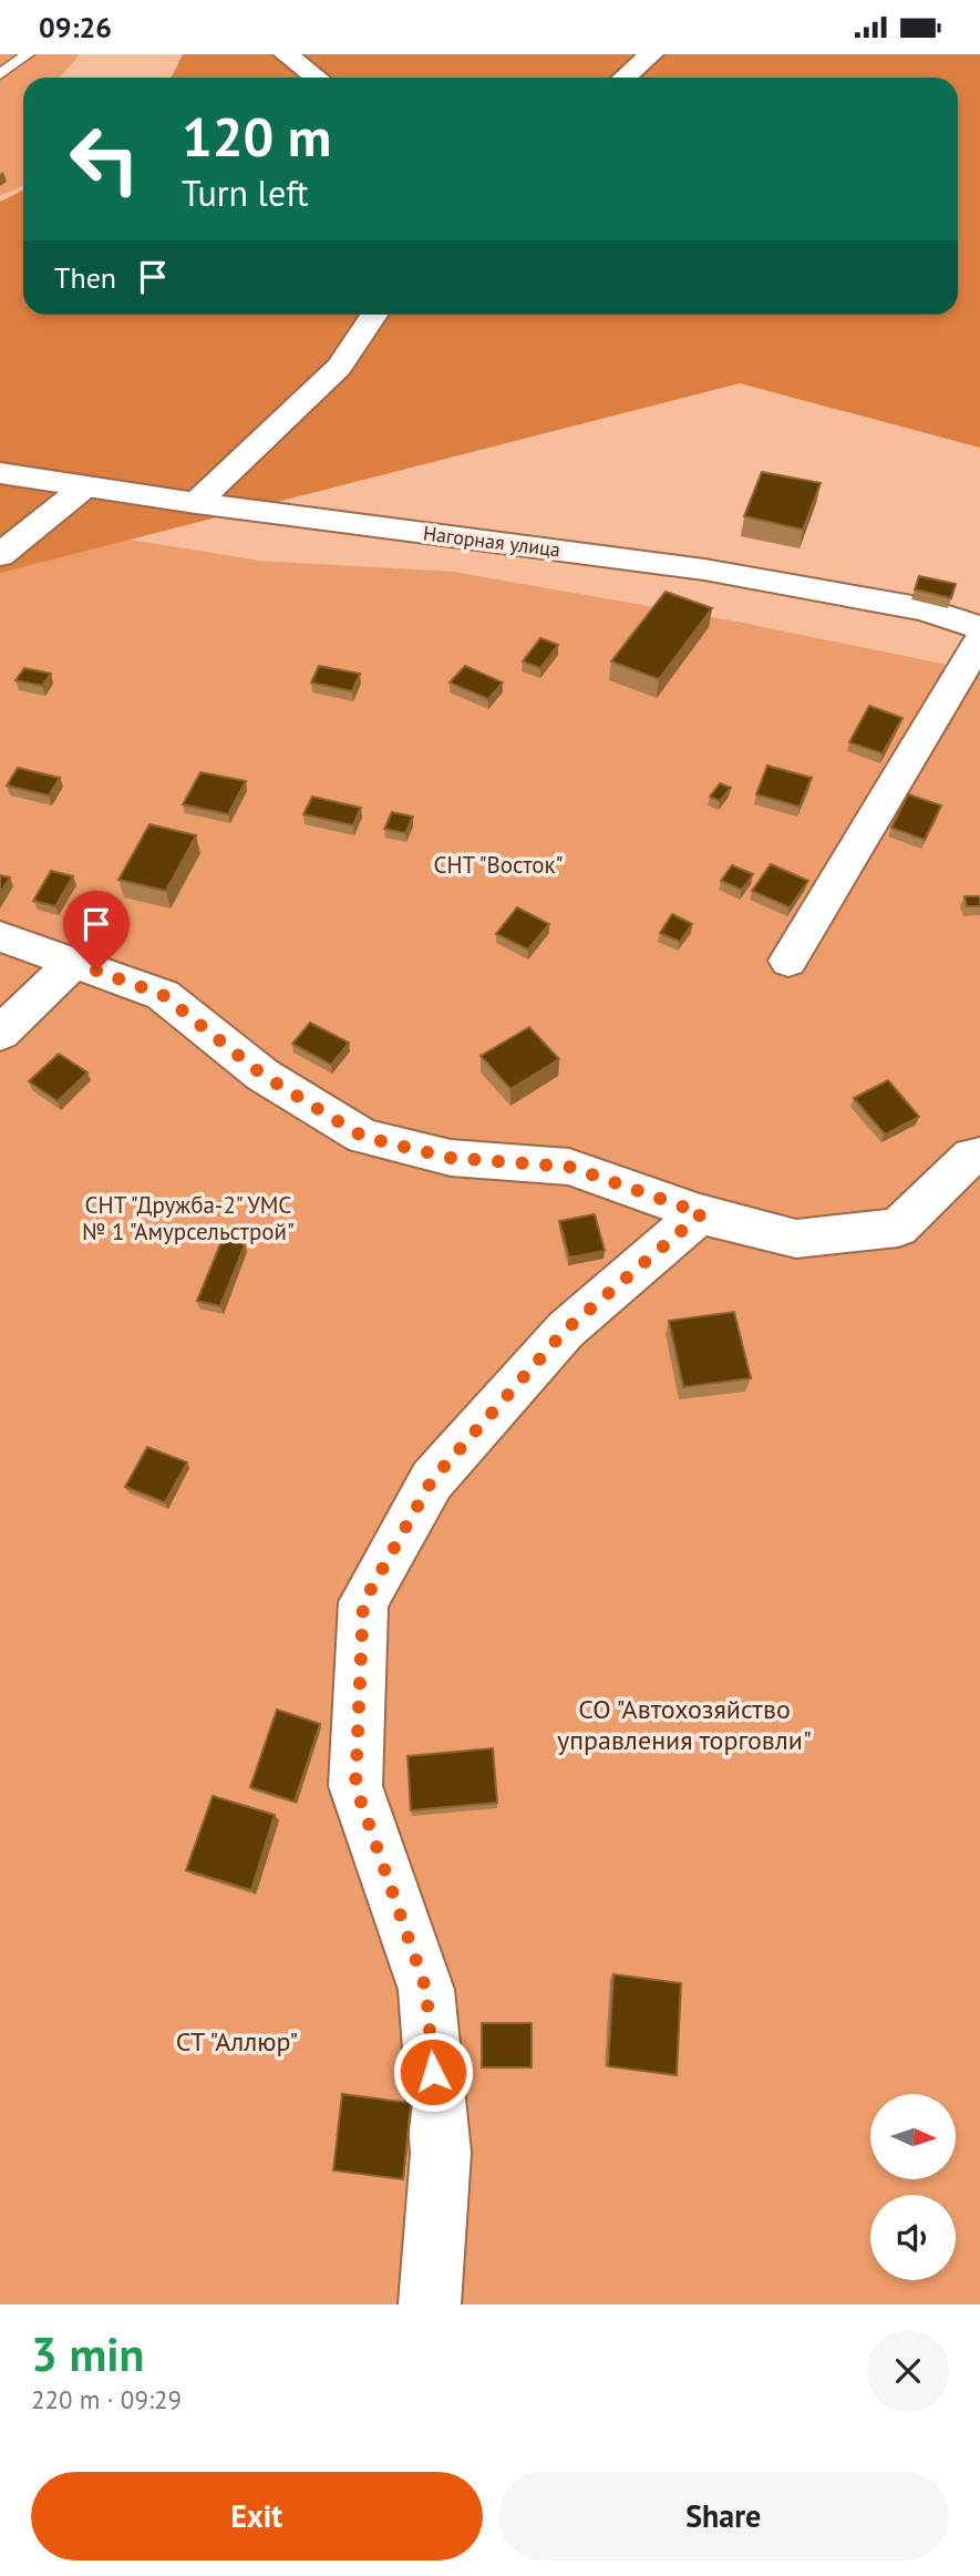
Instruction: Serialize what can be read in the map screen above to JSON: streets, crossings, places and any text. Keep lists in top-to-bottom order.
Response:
{
  "streets": {
    "street": ["Нагорная улица"]
  },
  "parks": [
    "СНТ \"Восток\"",
    "СНТ \"Дружба-2\" УМС № 1 \"Амурсельстрой\"",
    "СО \"Автохозяйство управления торговли\"",
    "СТ \"Аллюр\""
  ],
  "north": "right",
  "page": {
    "status": "09:26",
    "turn": ["120 m", "Turn left"],
    "then": "Then",
    "heading": ["3 min", "220 m · 09:29"],
    "buttons": ["Exit", "Share"]
  }
}
